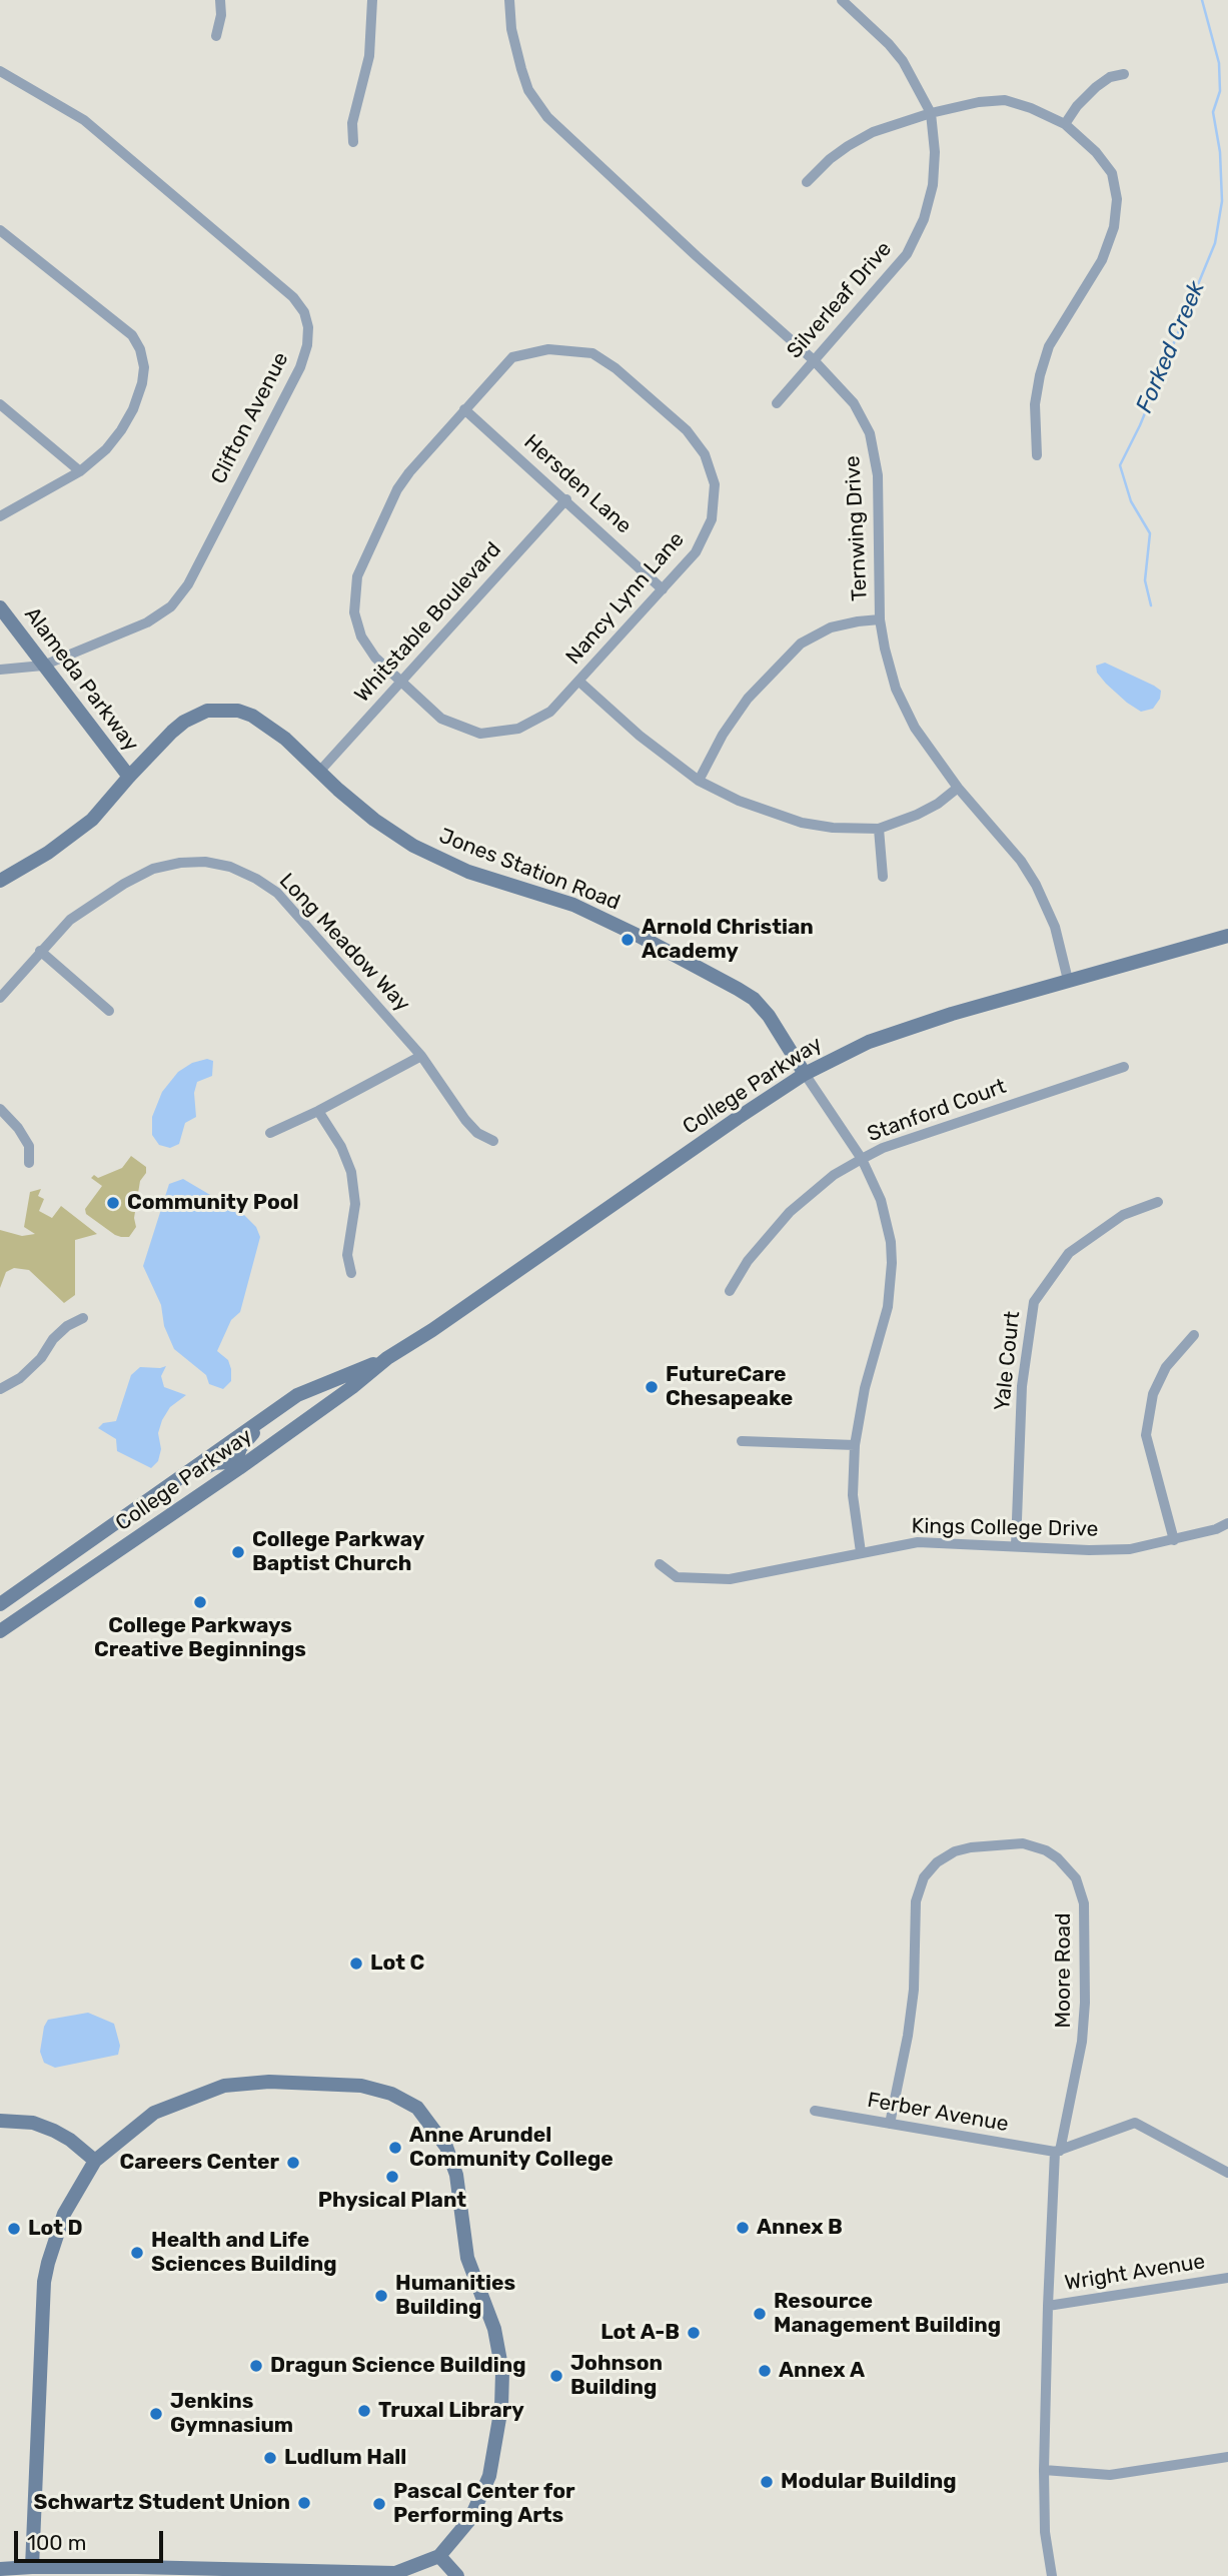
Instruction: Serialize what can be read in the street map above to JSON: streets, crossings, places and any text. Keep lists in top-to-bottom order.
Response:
{
  "streets": {
    "street": [
      "Silverleaf Drive",
      "Clifton Avenue",
      "Hersden Lane",
      "Ternwing Drive",
      "Nancy Lynn Lane",
      "Whitstable Boulevard",
      "Alameda Parkway",
      "Jones Station Road",
      "Long Meadow Way",
      "College Parkway",
      "Stanford Court",
      "Yale Court",
      "Kings College Drive",
      "Moore Road",
      "Ferber Avenue",
      "Wright Avenue"
    ]
  },
  "crossings": [
    ["Silverleaf Drive", "Ternwing Drive"],
    ["Clifton Avenue", "Alameda Parkway"],
    ["Hersden Lane", "Nancy Lynn Lane"],
    ["Hersden Lane", "Whitstable Boulevard"],
    ["Ternwing Drive", "College Parkway"],
    ["Nancy Lynn Lane", "Whitstable Boulevard"],
    ["Whitstable Boulevard", "Jones Station Road"],
    ["Alameda Parkway", "Jones Station Road"],
    ["Jones Station Road", "College Parkway"],
    ["Yale Court", "Kings College Drive"],
    ["Moore Road", "Ferber Avenue"],
    ["Moore Road", "Wright Avenue"]
  ],
  "water": ["Forked Creek"],
  "places": [
    "Arnold Christian Academy",
    "Community Pool",
    "FutureCare Chesapeake",
    "College Parkway Baptist Church",
    "College Parkways Creative Beginnings",
    "Lot C",
    "Anne Arundel Community College",
    "Careers Center",
    "Physical Plant",
    "Annex B",
    "Lot D",
    "Health and Life Sciences Building",
    "Humanities Building",
    "Resource Management Building",
    "Lot A-B",
    "Dragun Science Building",
    "Annex A",
    "Johnson Building",
    "Truxal Library",
    "Jenkins Gymnasium",
    "Ludlum Hall",
    "Modular Building",
    "Schwartz Student Union",
    "Pascal Center for Performing Arts"
  ],
  "scale_bar": "100 m"
}
